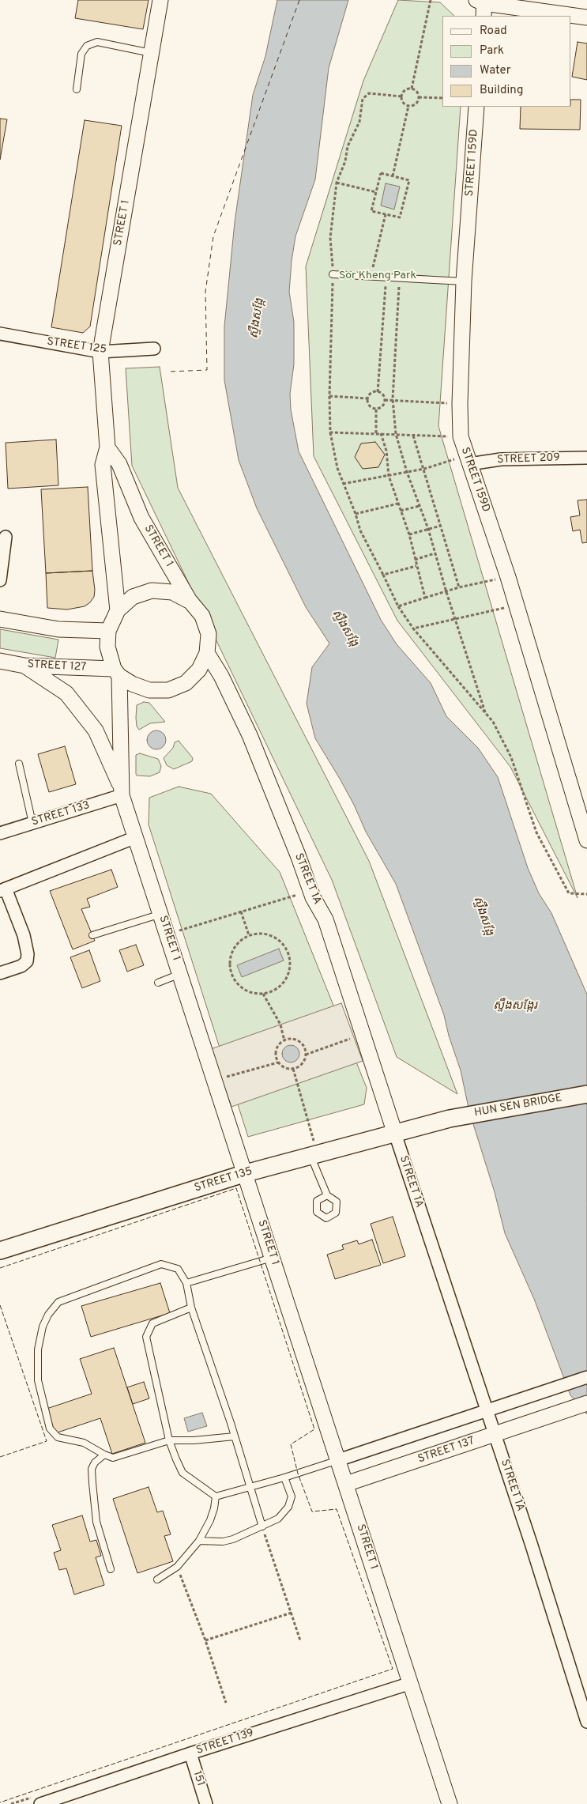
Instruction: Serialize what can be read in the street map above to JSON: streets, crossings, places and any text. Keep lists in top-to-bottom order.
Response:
{
  "streets": {
    "main road": ["HUN SEN BRIDGE", "STREET 135"],
    "street": [
      "STREET 159D",
      "STREET 1",
      "STREET 125",
      "STREET 209",
      "STREET 127",
      "STREET 133",
      "STREET 1A",
      "STREET 137",
      "STREET 139",
      "151"
    ]
  },
  "crossings": [
    ["STREET 159D", "STREET 209"],
    ["STREET 1", "STREET 125"],
    ["STREET 1", "STREET 127"],
    ["STREET 1", "STREET 133"],
    ["STREET 1", "STREET 1A"],
    ["STREET 1", "STREET 135"],
    ["STREET 1", "STREET 137"],
    ["STREET 1", "STREET 139"],
    ["STREET 127", "STREET 1A"],
    ["STREET 1A", "STREET 135"],
    ["STREET 1A", "STREET 137"],
    ["HUN SEN BRIDGE", "STREET 135"],
    ["STREET 139", "151"]
  ],
  "water": ["ស្ទឹងសង្កែ", "ស្ទឹងសង្កែរ"],
  "parks": ["Sor Kheng Park"],
  "legend": [
    "Road",
    "Park",
    "Water",
    "Building"
  ]
}
